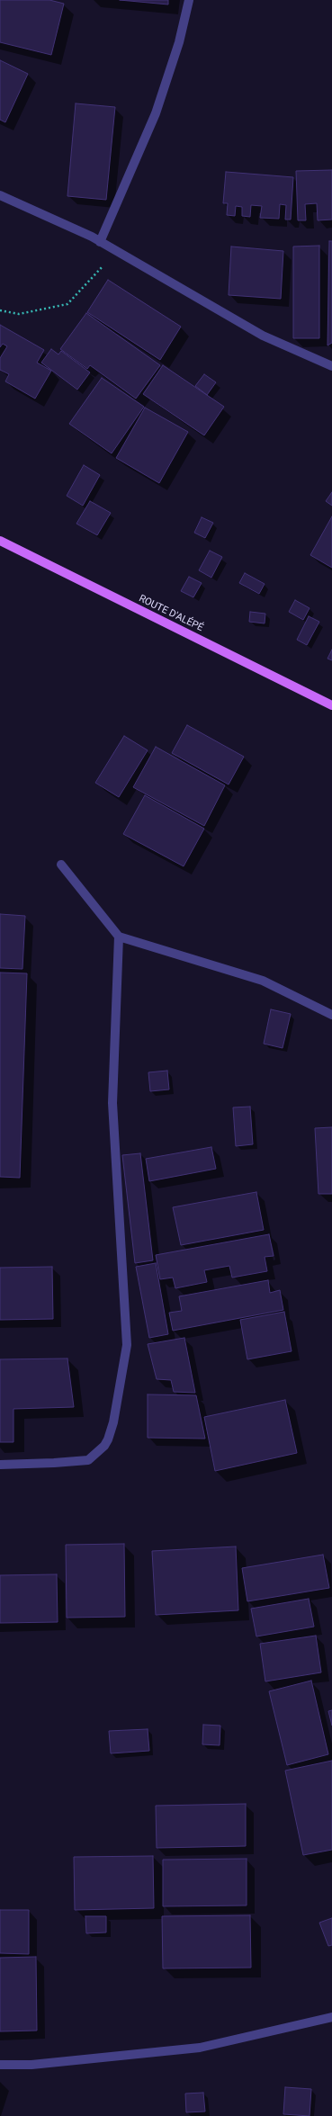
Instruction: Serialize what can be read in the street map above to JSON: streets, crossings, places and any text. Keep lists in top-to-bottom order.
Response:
{
  "streets": {
    "main road": ["ROUTE D'ALÉPÉ"]
  }
}
